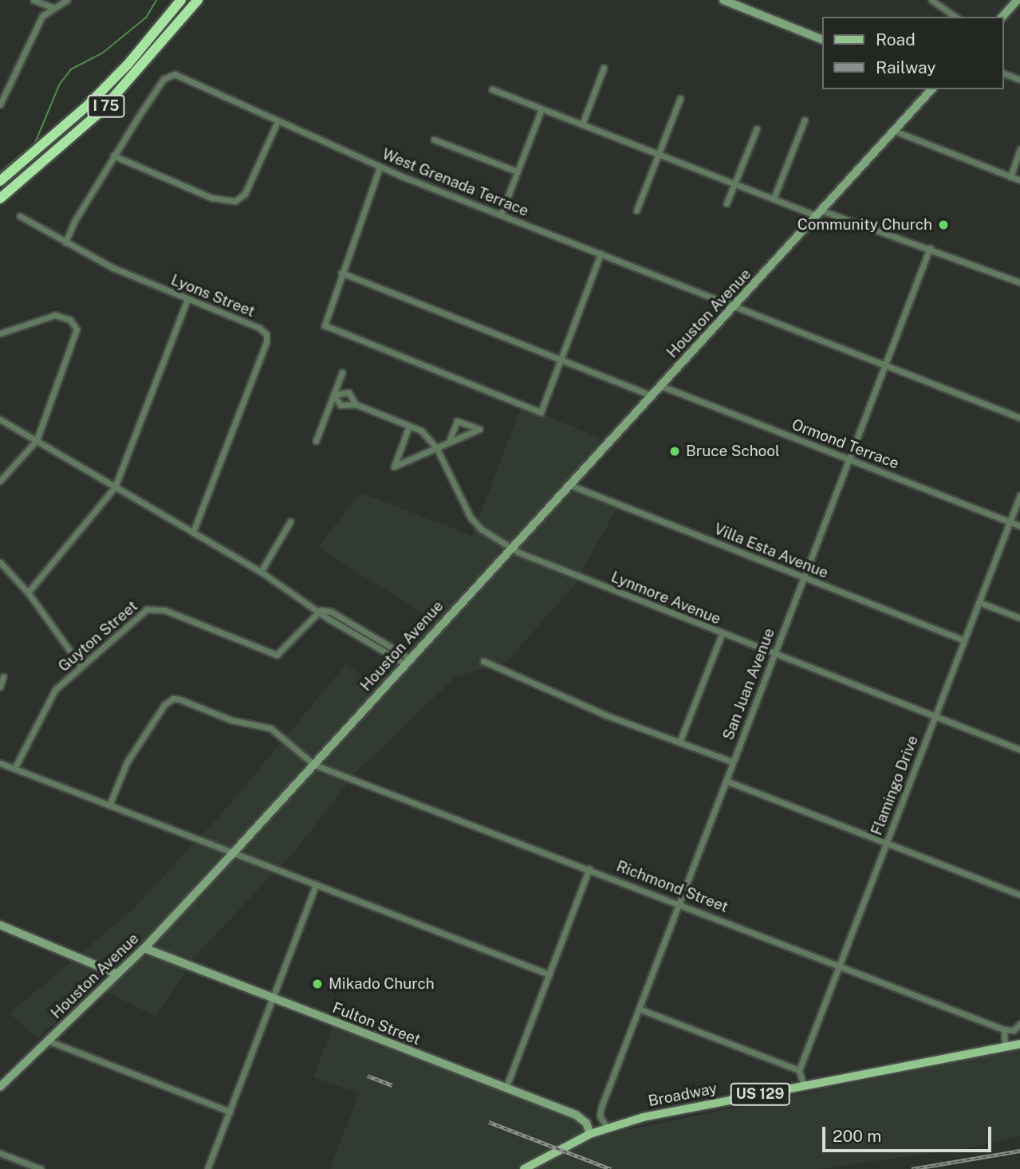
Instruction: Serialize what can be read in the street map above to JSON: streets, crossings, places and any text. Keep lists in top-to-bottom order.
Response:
{
  "streets": {
    "highway": ["I 75"],
    "main road": ["US 129", "Broadway"],
    "street": [
      "West Grenada Terrace",
      "Lyons Street",
      "Houston Avenue",
      "Ormond Terrace",
      "Villa Esta Avenue",
      "Lynmore Avenue",
      "Guyton Street",
      "San Juan Avenue",
      "Flamingo Drive",
      "Richmond Street",
      "Fulton Street"
    ]
  },
  "crossings": [
    ["West Grenada Terrace", "Houston Avenue"],
    ["West Grenada Terrace", "San Juan Avenue"],
    ["Houston Avenue", "Ormond Terrace"],
    ["Houston Avenue", "Villa Esta Avenue"],
    ["Houston Avenue", "Lynmore Avenue"],
    ["Houston Avenue", "Richmond Street"],
    ["Houston Avenue", "Fulton Street"],
    ["Ormond Terrace", "San Juan Avenue"],
    ["Ormond Terrace", "Flamingo Drive"],
    ["Villa Esta Avenue", "San Juan Avenue"],
    ["Villa Esta Avenue", "Flamingo Drive"],
    ["Lynmore Avenue", "San Juan Avenue"],
    ["Lynmore Avenue", "Flamingo Drive"],
    ["San Juan Avenue", "Richmond Street"],
    ["San Juan Avenue", "Broadway"],
    ["Flamingo Drive", "Richmond Street"],
    ["Fulton Street", "Broadway"]
  ],
  "places": ["Community Church", "Bruce School", "Mikado Church"],
  "legend": ["Road", "Railway"],
  "scale_bar": "200 m"
}
